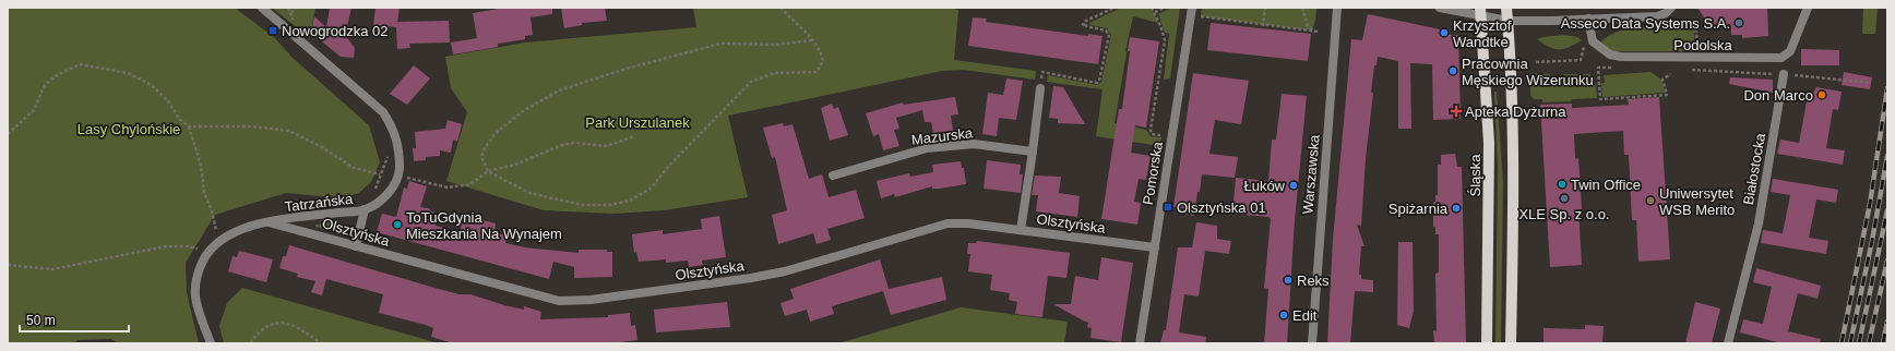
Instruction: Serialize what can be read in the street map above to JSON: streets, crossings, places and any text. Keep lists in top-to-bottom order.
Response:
{
  "streets": {
    "main road": ["Śląska"],
    "street": [
      "Podolska",
      "Mazurska",
      "Białostocka",
      "Pomorska",
      "Warszawska",
      "Tatrzańska",
      "Olsztyńska"
    ]
  },
  "crossings": [
    ["Pomorska", "Olsztyńska"],
    ["Tatrzańska", "Olsztyńska"]
  ],
  "parks": ["Park Urszulanek", "Lasy Chylońskie"],
  "places": {
    "other": [
      "Asseco Data Systems S.A.",
      "Krzysztof Wandtke",
      "Pracownia Męskiego Wizerunku",
      "Don Marco",
      "Twin Office",
      "Łuków",
      "XLE Sp. z o.o.",
      "Uniwersytet WSB Merito",
      "Spiżarnia",
      "ToTuGdynia Mieszkania Na Wynajem",
      "Reks",
      "Edit"
    ],
    "transit": ["Nowogrodzka 02", "Olsztyńska 01"],
    "health": ["Apteka Dyżurna"]
  },
  "scale_bar": "50 m"
}
